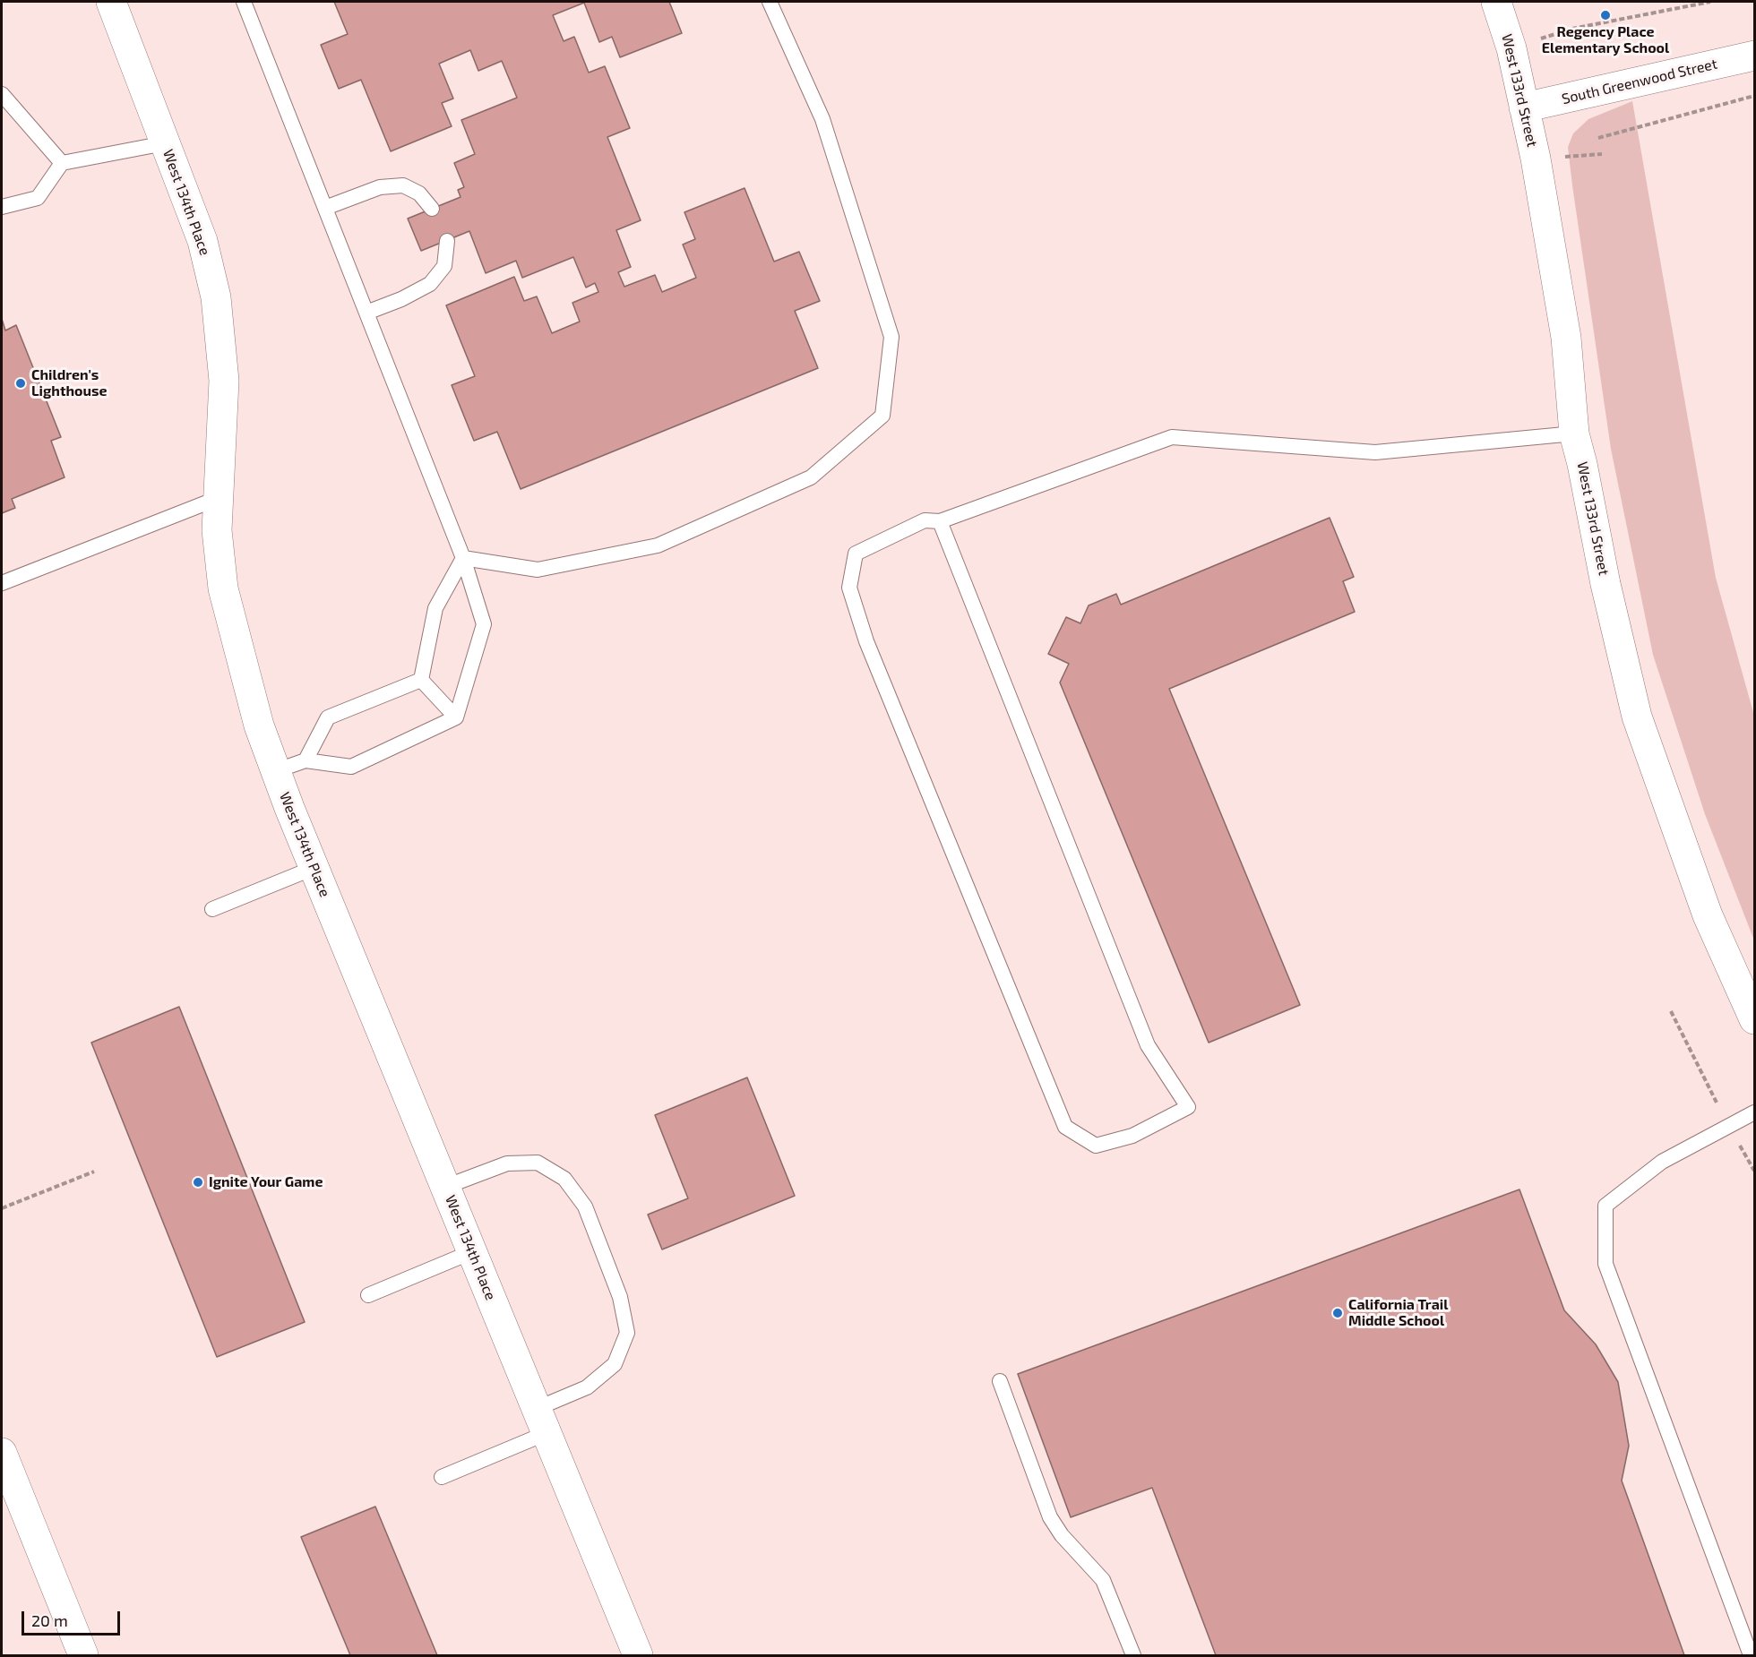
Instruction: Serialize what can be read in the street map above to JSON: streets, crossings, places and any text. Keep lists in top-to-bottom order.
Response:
{
  "streets": {
    "street": ["South Greenwood Street", "West 133rd Street", "West 134th Place"]
  },
  "crossings": [
    ["South Greenwood Street", "West 133rd Street"]
  ],
  "places": [
    "Regency Place Elementary School",
    "Children's Lighthouse",
    "Ignite Your Game",
    "California Trail Middle School"
  ],
  "scale_bar": "20 m"
}
